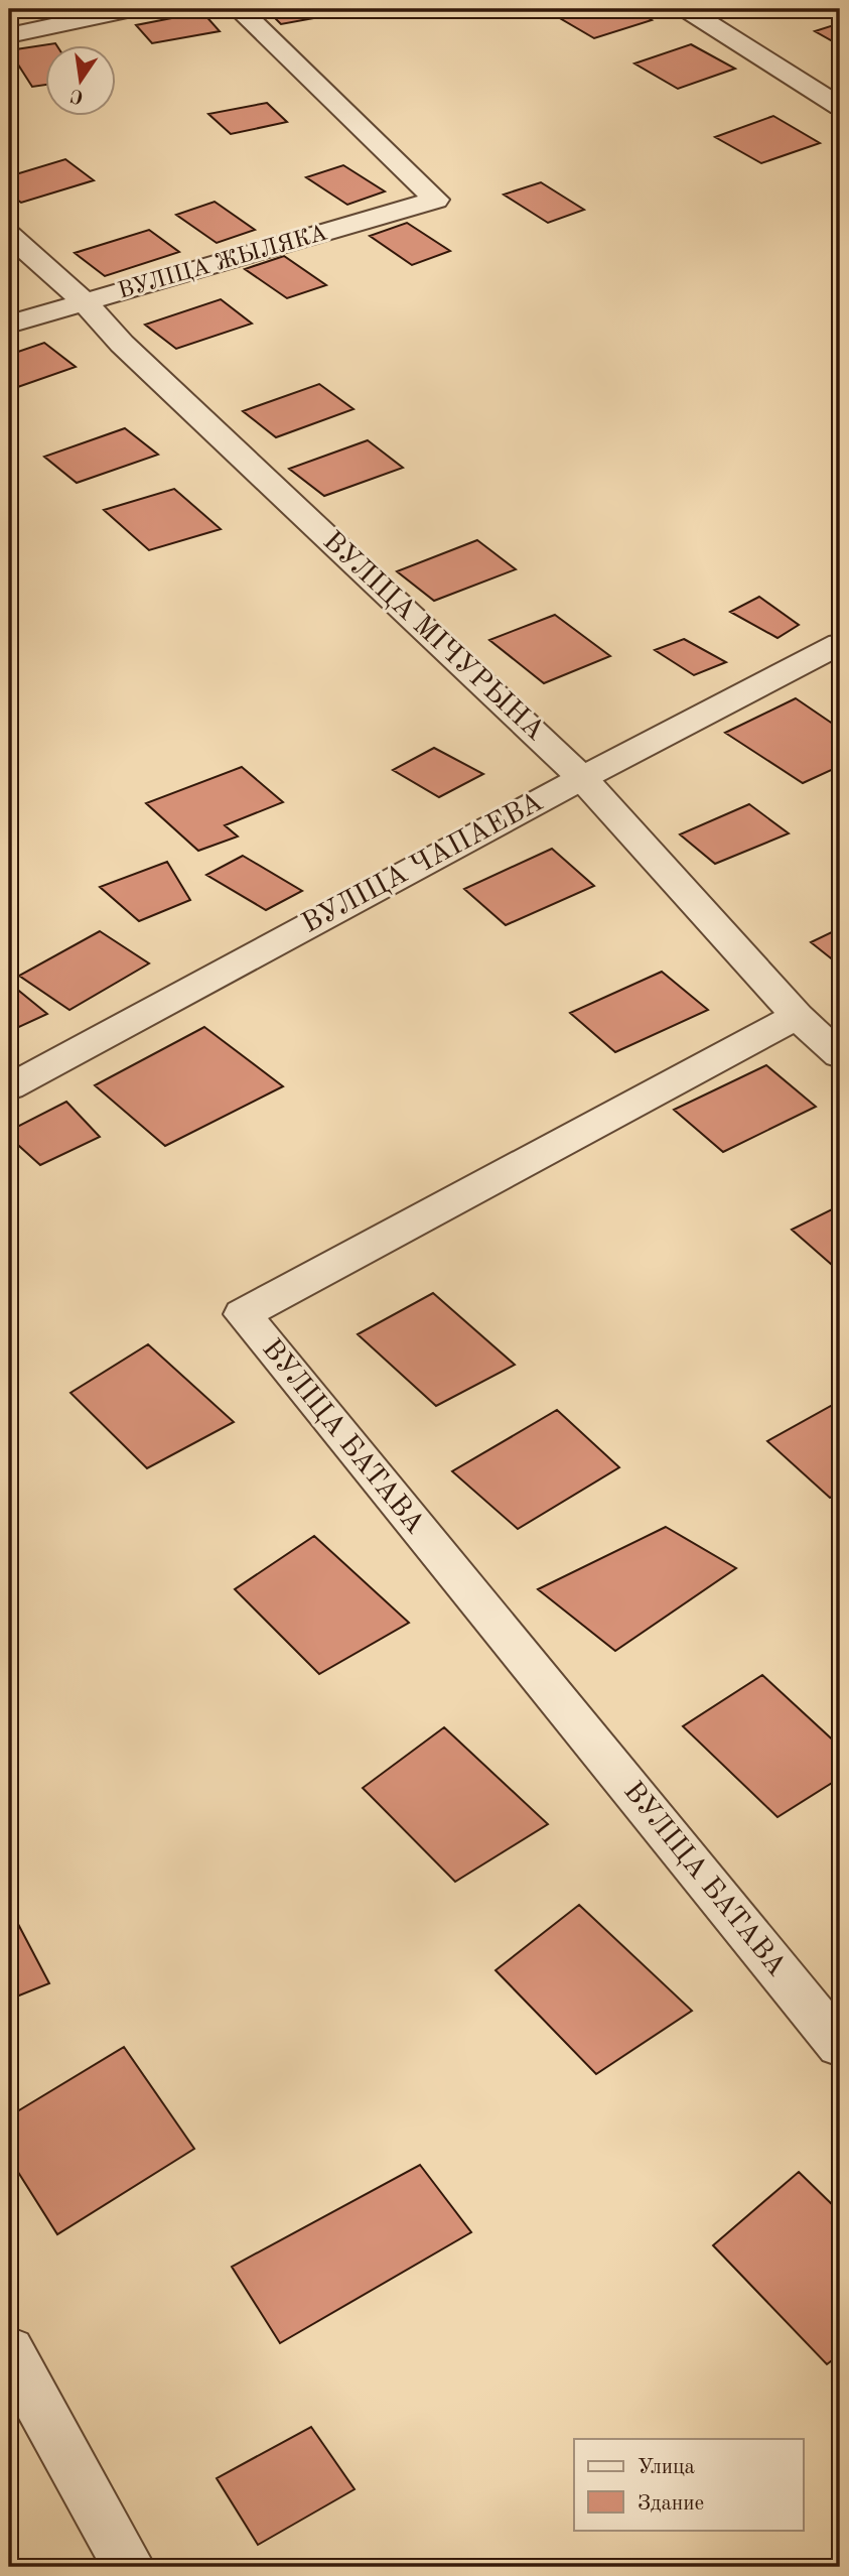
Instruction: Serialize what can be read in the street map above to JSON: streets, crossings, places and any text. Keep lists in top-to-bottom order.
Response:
{
  "streets": {
    "street": [
      "ВУЛІЦА ЖЫЛЯКА",
      "ВУЛІЦА МІЧУРЫНА",
      "ВУЛІЦА ЧАПАЕВА",
      "ВУЛІЦА БАТАВА"
    ]
  },
  "crossings": [
    ["ВУЛІЦА ЖЫЛЯКА", "ВУЛІЦА МІЧУРЫНА"],
    ["ВУЛІЦА МІЧУРЫНА", "ВУЛІЦА ЧАПАЕВА"],
    ["ВУЛІЦА МІЧУРЫНА", "ВУЛІЦА БАТАВА"]
  ],
  "legend": ["Улица", "Здание"],
  "north": "bottom"
}
